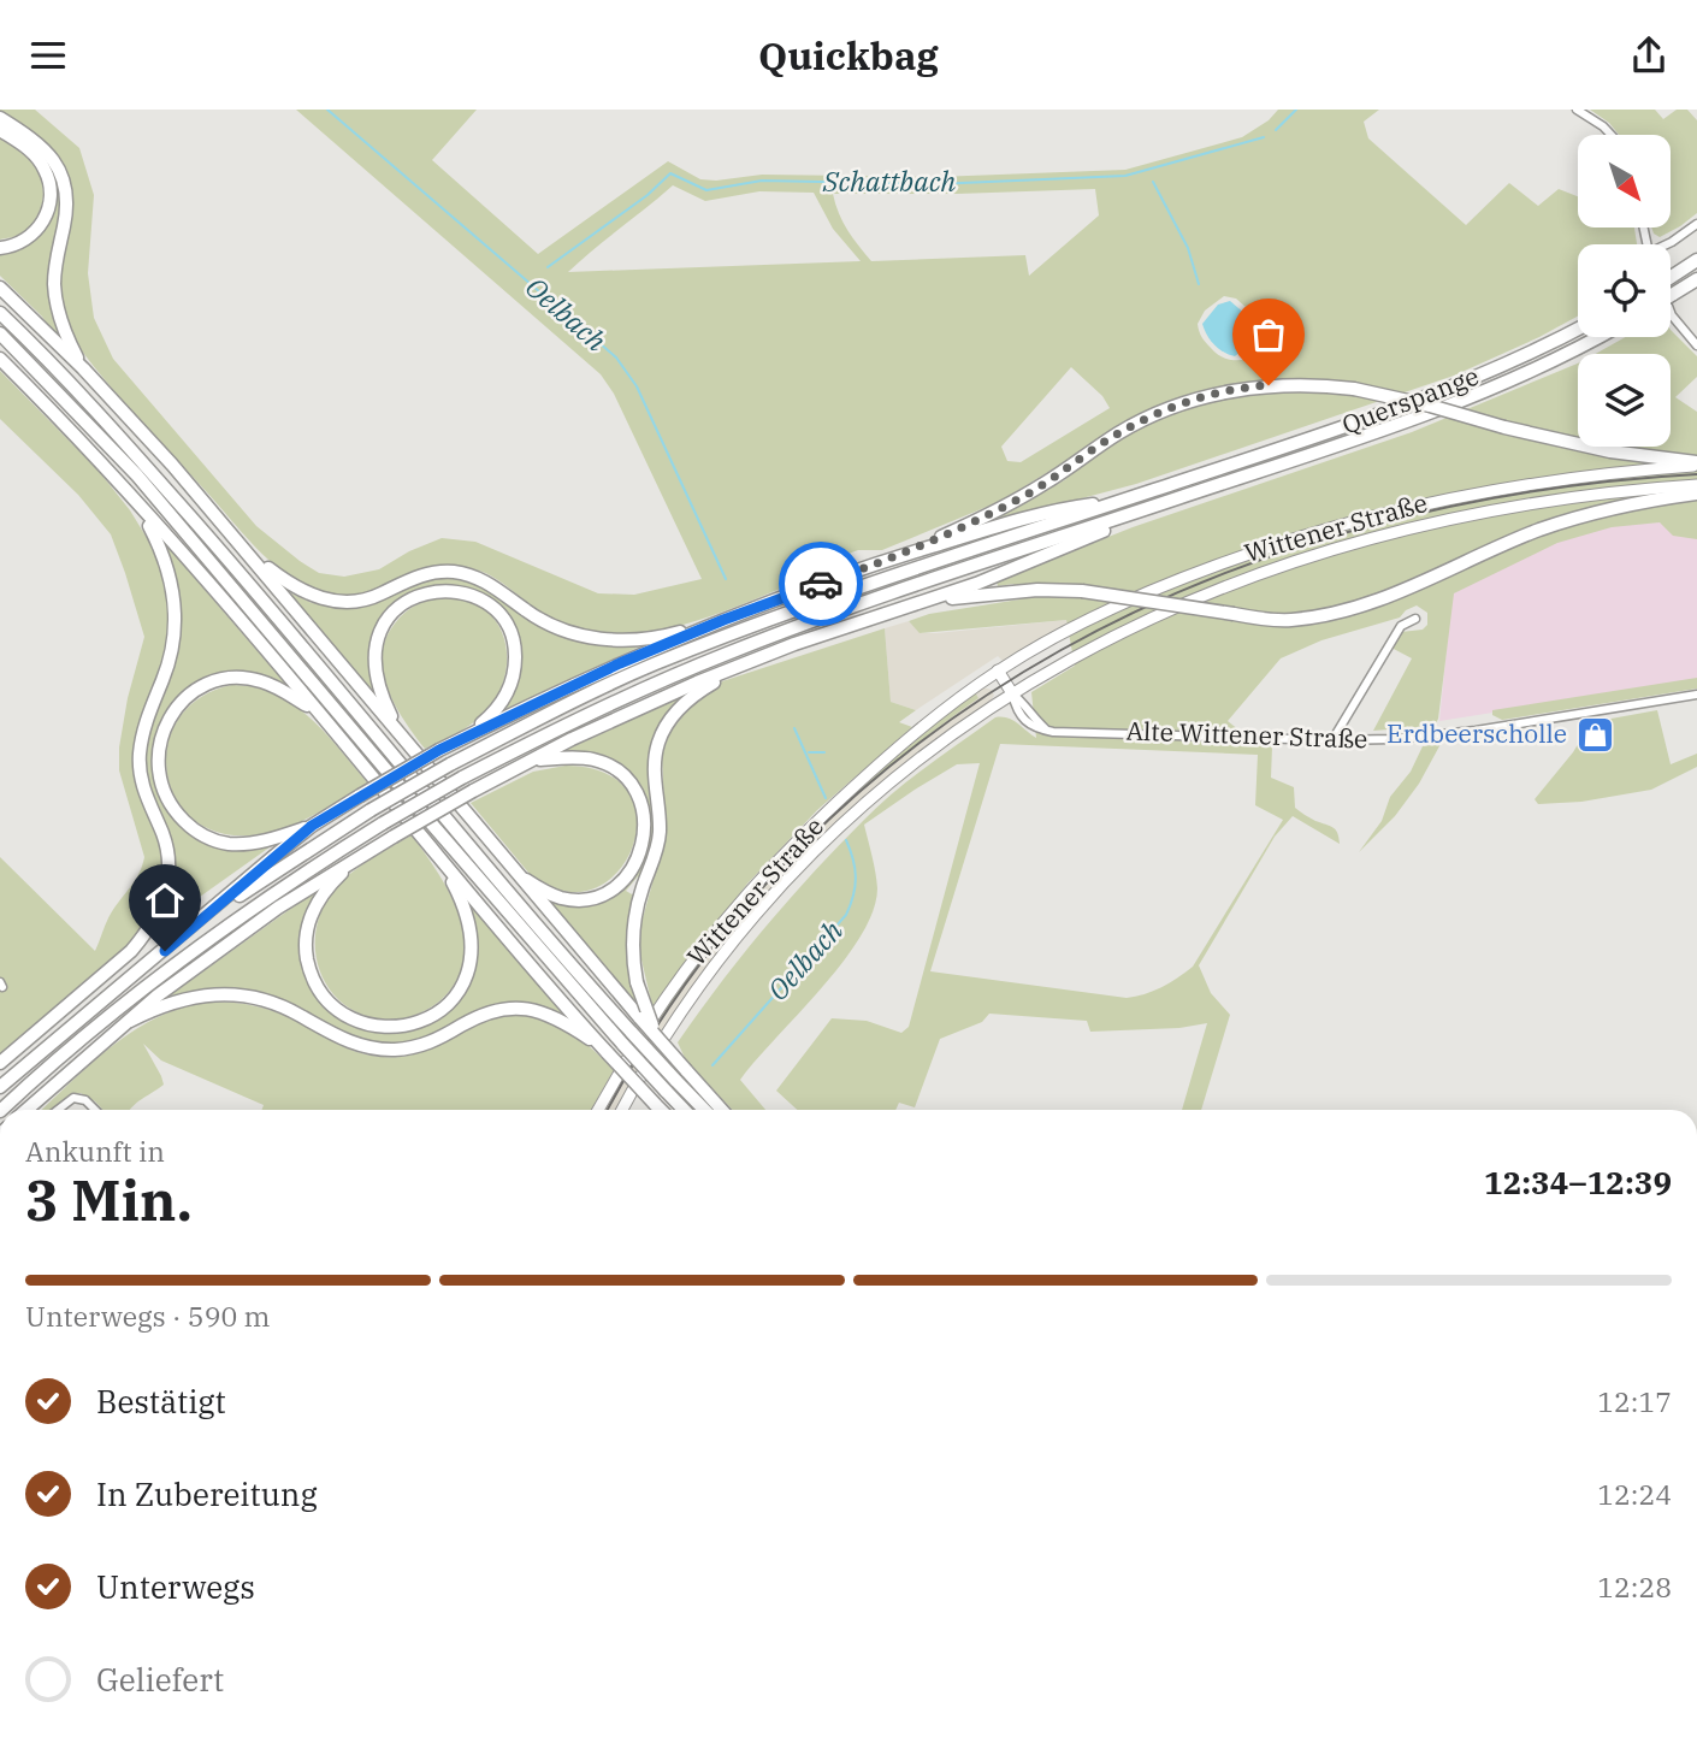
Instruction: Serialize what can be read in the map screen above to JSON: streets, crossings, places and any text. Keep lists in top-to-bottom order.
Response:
{
  "streets": {
    "highway": ["Querspange"],
    "main road": ["Wittener Straße"],
    "street": ["Alte Wittener Straße"]
  },
  "crossings": [
    ["Wittener Straße", "Alte Wittener Straße"]
  ],
  "water": ["Schattbach", "Oelbach"],
  "places": {
    "shop": ["Erdbeerscholle"]
  },
  "north": "bottom right",
  "page": {
    "header": "Quickbag",
    "heading": ["3 Min.", "Ankunft in", "12:34–12:39"],
    "bar": "Unterwegs · 590 m",
    "list": [
      ["Bestätigt", "12:17"],
      ["In Zubereitung", "12:24"],
      ["Unterwegs", "12:28"],
      "Geliefert"
    ]
  }
}
